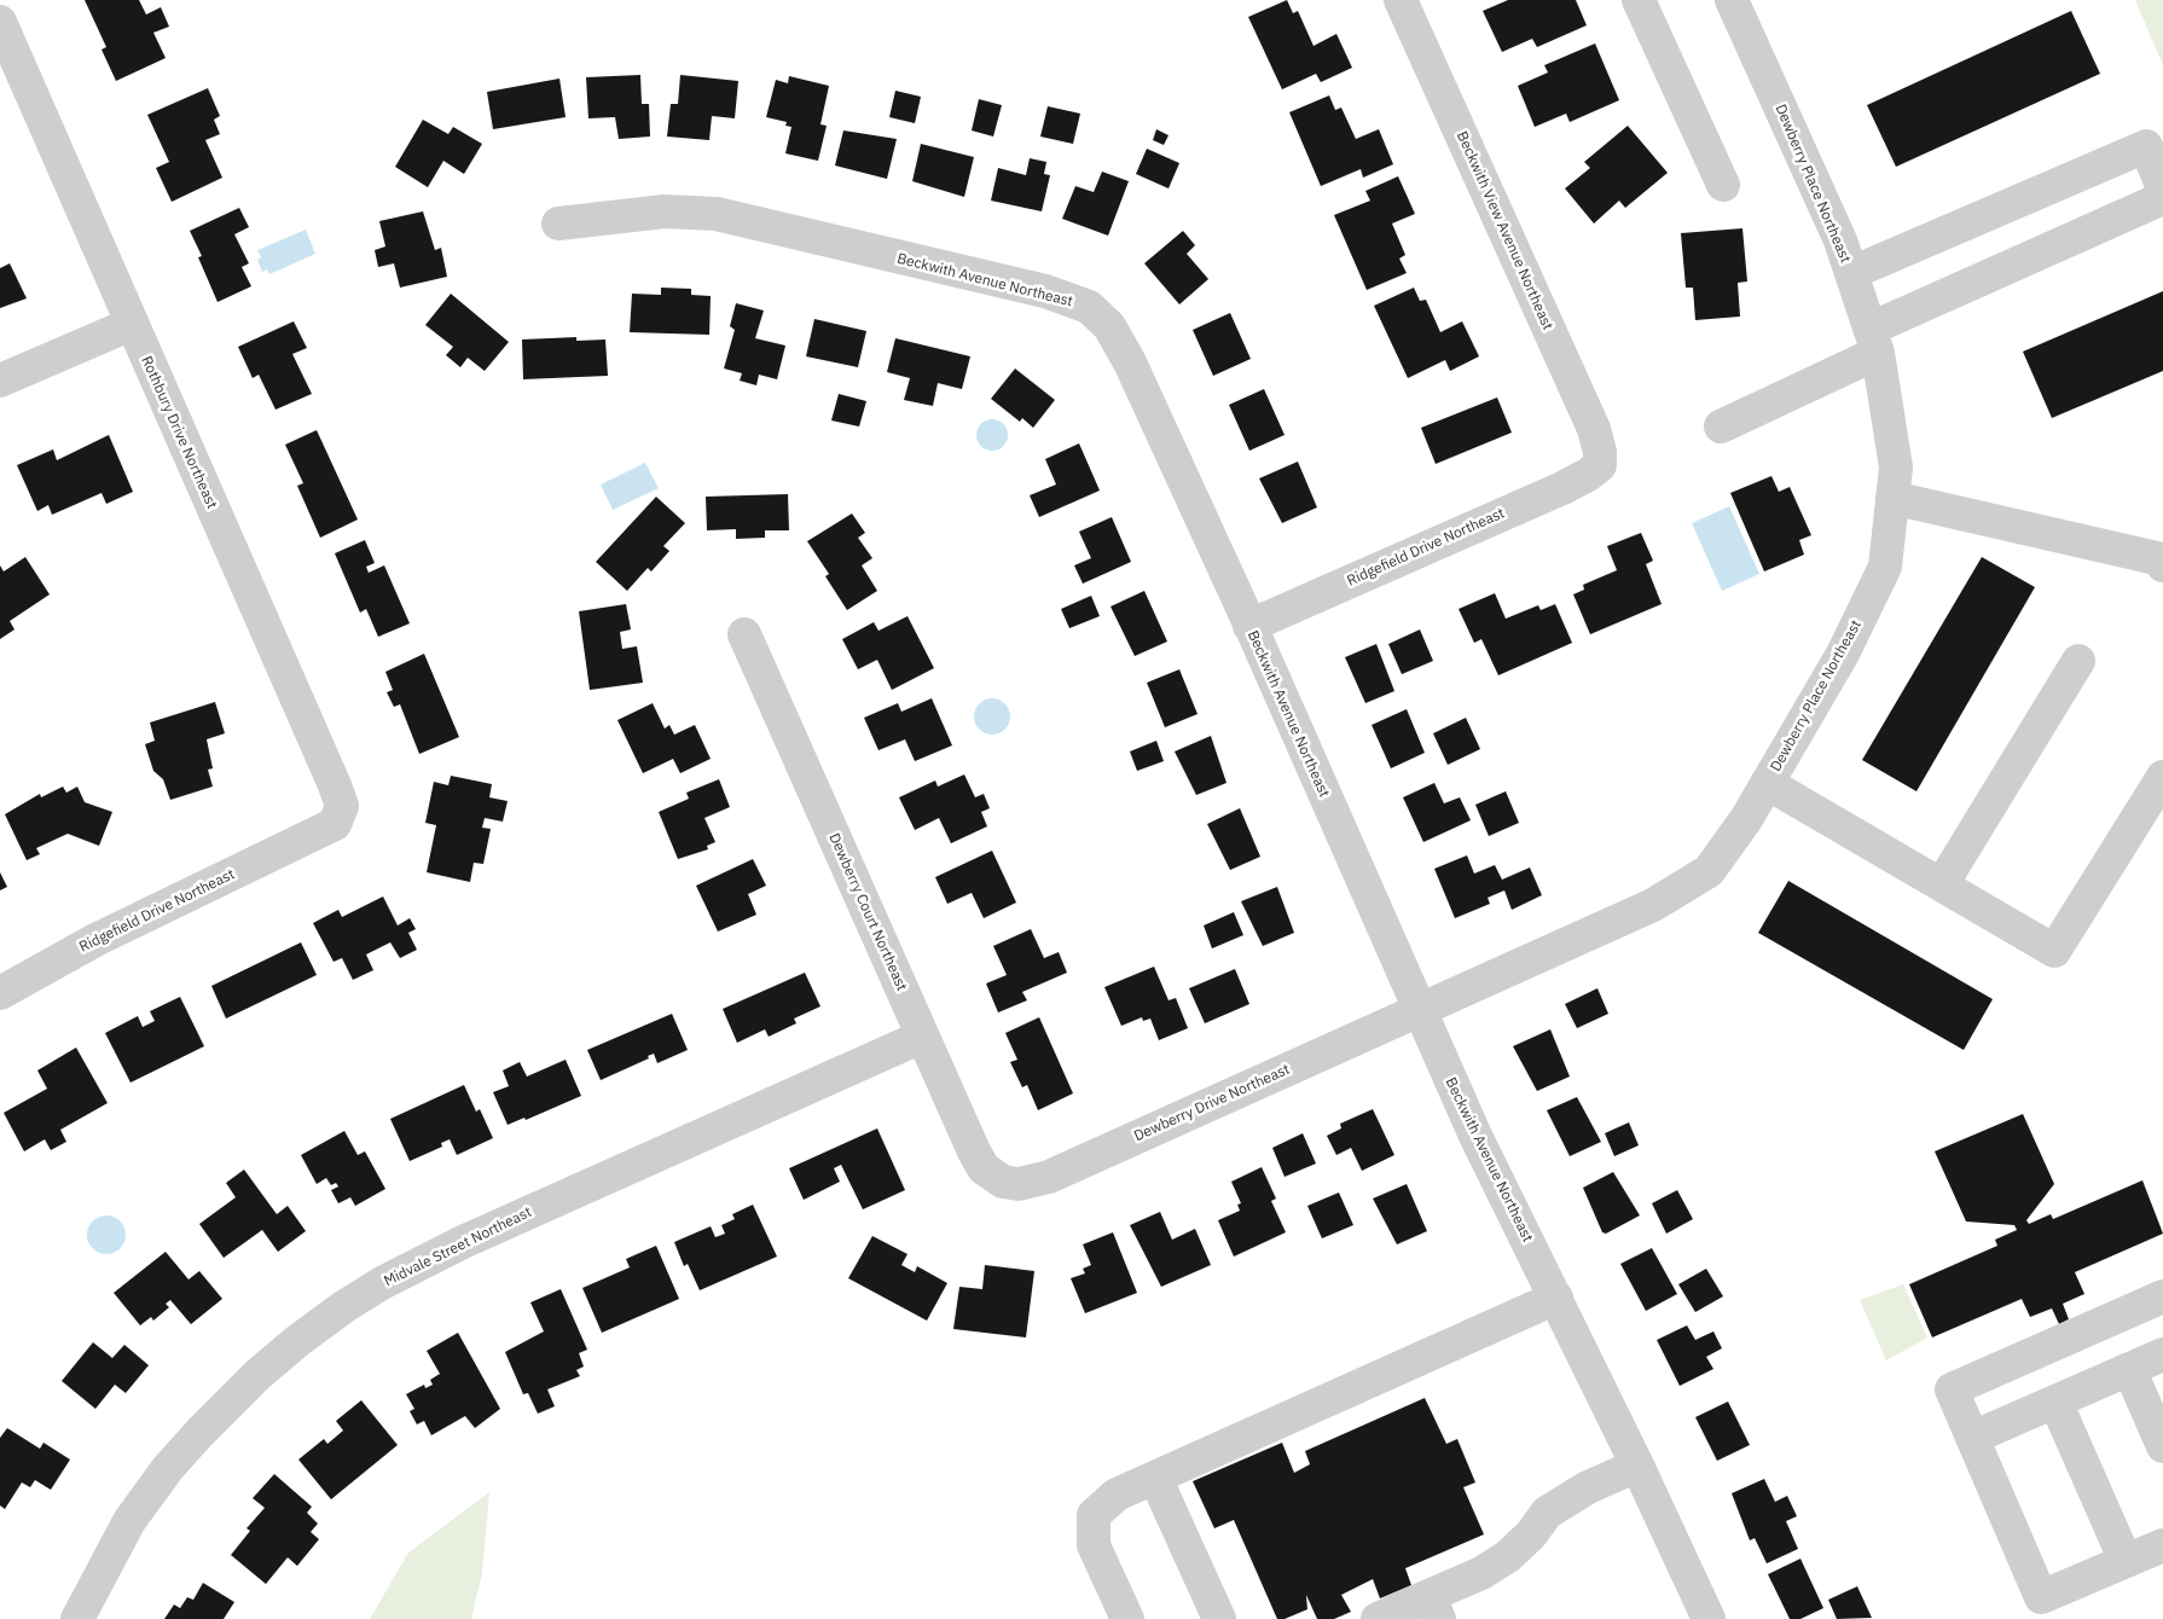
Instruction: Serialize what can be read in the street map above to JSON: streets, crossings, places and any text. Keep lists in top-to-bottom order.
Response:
{
  "streets": {
    "street": [
      "Dewberry Place Northeast",
      "Beckwith View Avenue Northeast",
      "Beckwith Avenue Northeast",
      "Rothbury Drive Northeast",
      "Ridgefield Drive Northeast",
      "Dewberry Court Northeast",
      "Dewberry Drive Northeast",
      "Midvale Street Northeast"
    ]
  },
  "crossings": [
    ["Dewberry Place Northeast", "Beckwith Avenue Northeast"],
    ["Dewberry Place Northeast", "Dewberry Drive Northeast"],
    ["Beckwith View Avenue Northeast", "Ridgefield Drive Northeast"],
    ["Beckwith Avenue Northeast", "Ridgefield Drive Northeast"],
    ["Beckwith Avenue Northeast", "Dewberry Drive Northeast"],
    ["Rothbury Drive Northeast", "Ridgefield Drive Northeast"],
    ["Dewberry Court Northeast", "Dewberry Drive Northeast"],
    ["Dewberry Court Northeast", "Midvale Street Northeast"]
  ]
}
